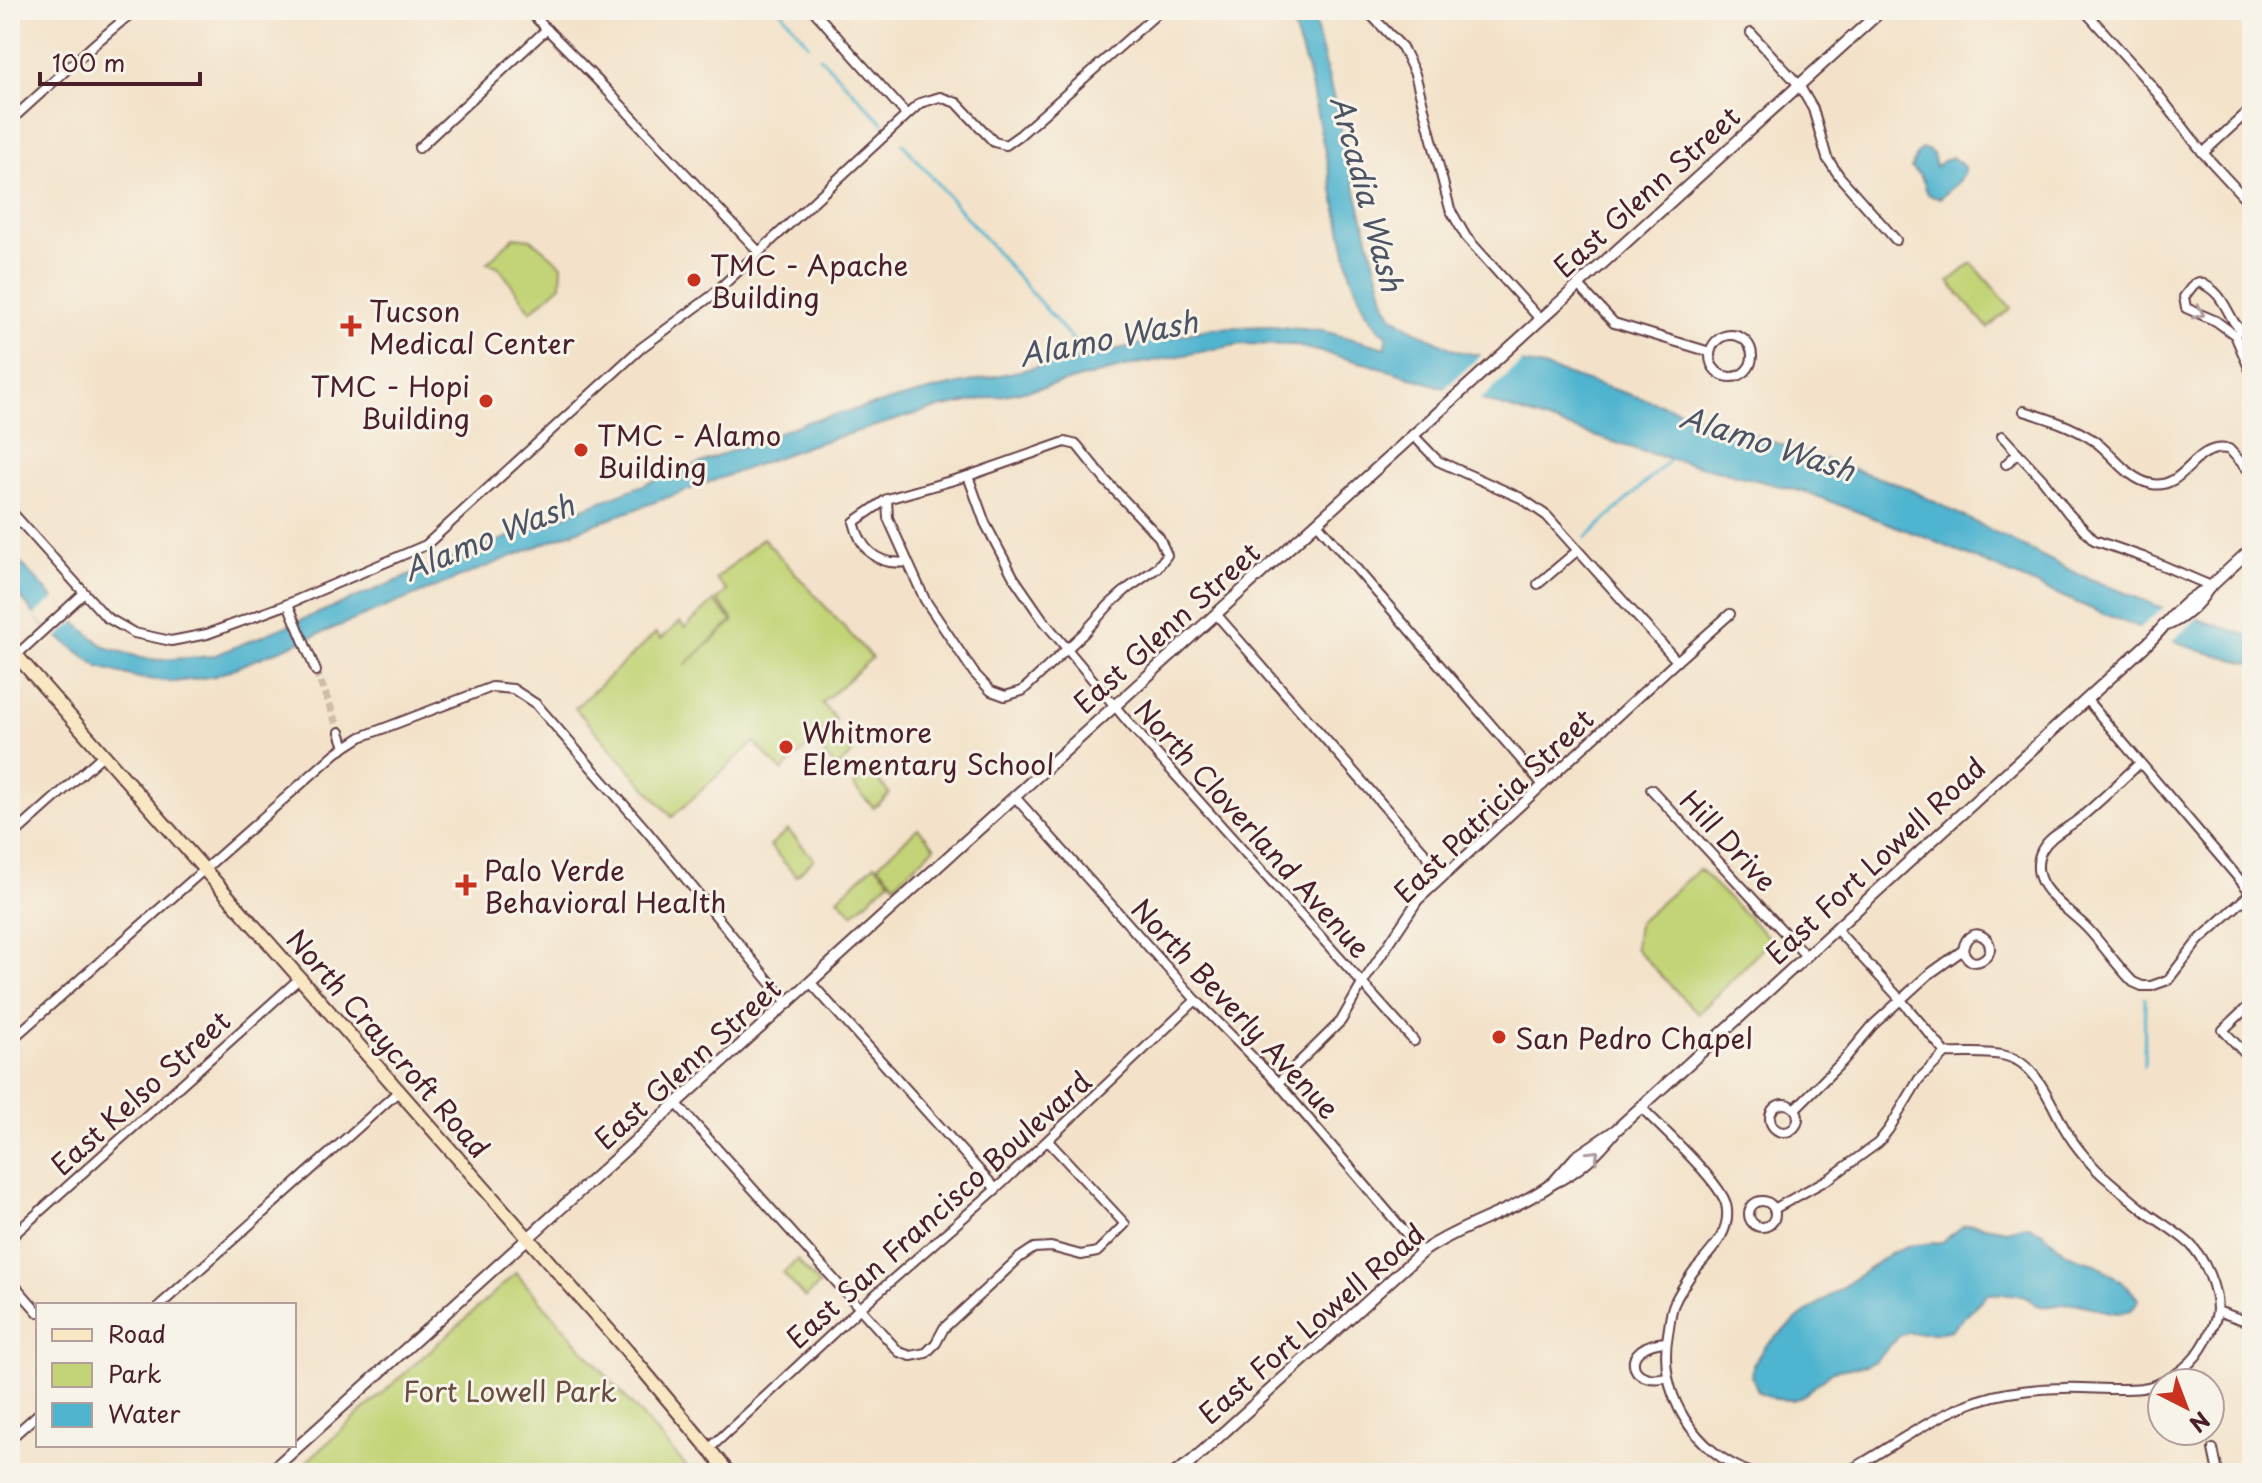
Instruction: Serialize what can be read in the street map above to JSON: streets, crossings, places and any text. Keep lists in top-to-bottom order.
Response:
{
  "streets": {
    "main road": ["North Craycroft Road"],
    "street": [
      "East Glenn Street",
      "East Patricia Street",
      "North Cloverland Avenue",
      "Hill Drive",
      "East Fort Lowell Road",
      "North Beverly Avenue",
      "East Kelso Street",
      "East San Francisco Boulevard"
    ]
  },
  "crossings": [
    ["East Glenn Street", "North Cloverland Avenue"],
    ["East Glenn Street", "North Beverly Avenue"],
    ["East Glenn Street", "North Craycroft Road"],
    ["East Patricia Street", "North Cloverland Avenue"],
    ["East Patricia Street", "North Beverly Avenue"],
    ["Hill Drive", "East Fort Lowell Road"],
    ["East Fort Lowell Road", "North Beverly Avenue"],
    ["North Beverly Avenue", "East San Francisco Boulevard"],
    ["North Craycroft Road", "East Kelso Street"],
    ["North Craycroft Road", "East San Francisco Boulevard"]
  ],
  "water": ["Arcadia Wash", "Alamo Wash"],
  "parks": ["Fort Lowell Park"],
  "places": {
    "other": [
      "TMC - Apache Building",
      "TMC - Hopi Building",
      "TMC - Alamo Building",
      "Whitmore Elementary School",
      "San Pedro Chapel"
    ],
    "health": ["Tucson Medical Center", "Palo Verde Behavioral Health"]
  },
  "legend": ["Road", "Park", "Water"],
  "scale_bar": "100 m",
  "north": "bottom right"
}
